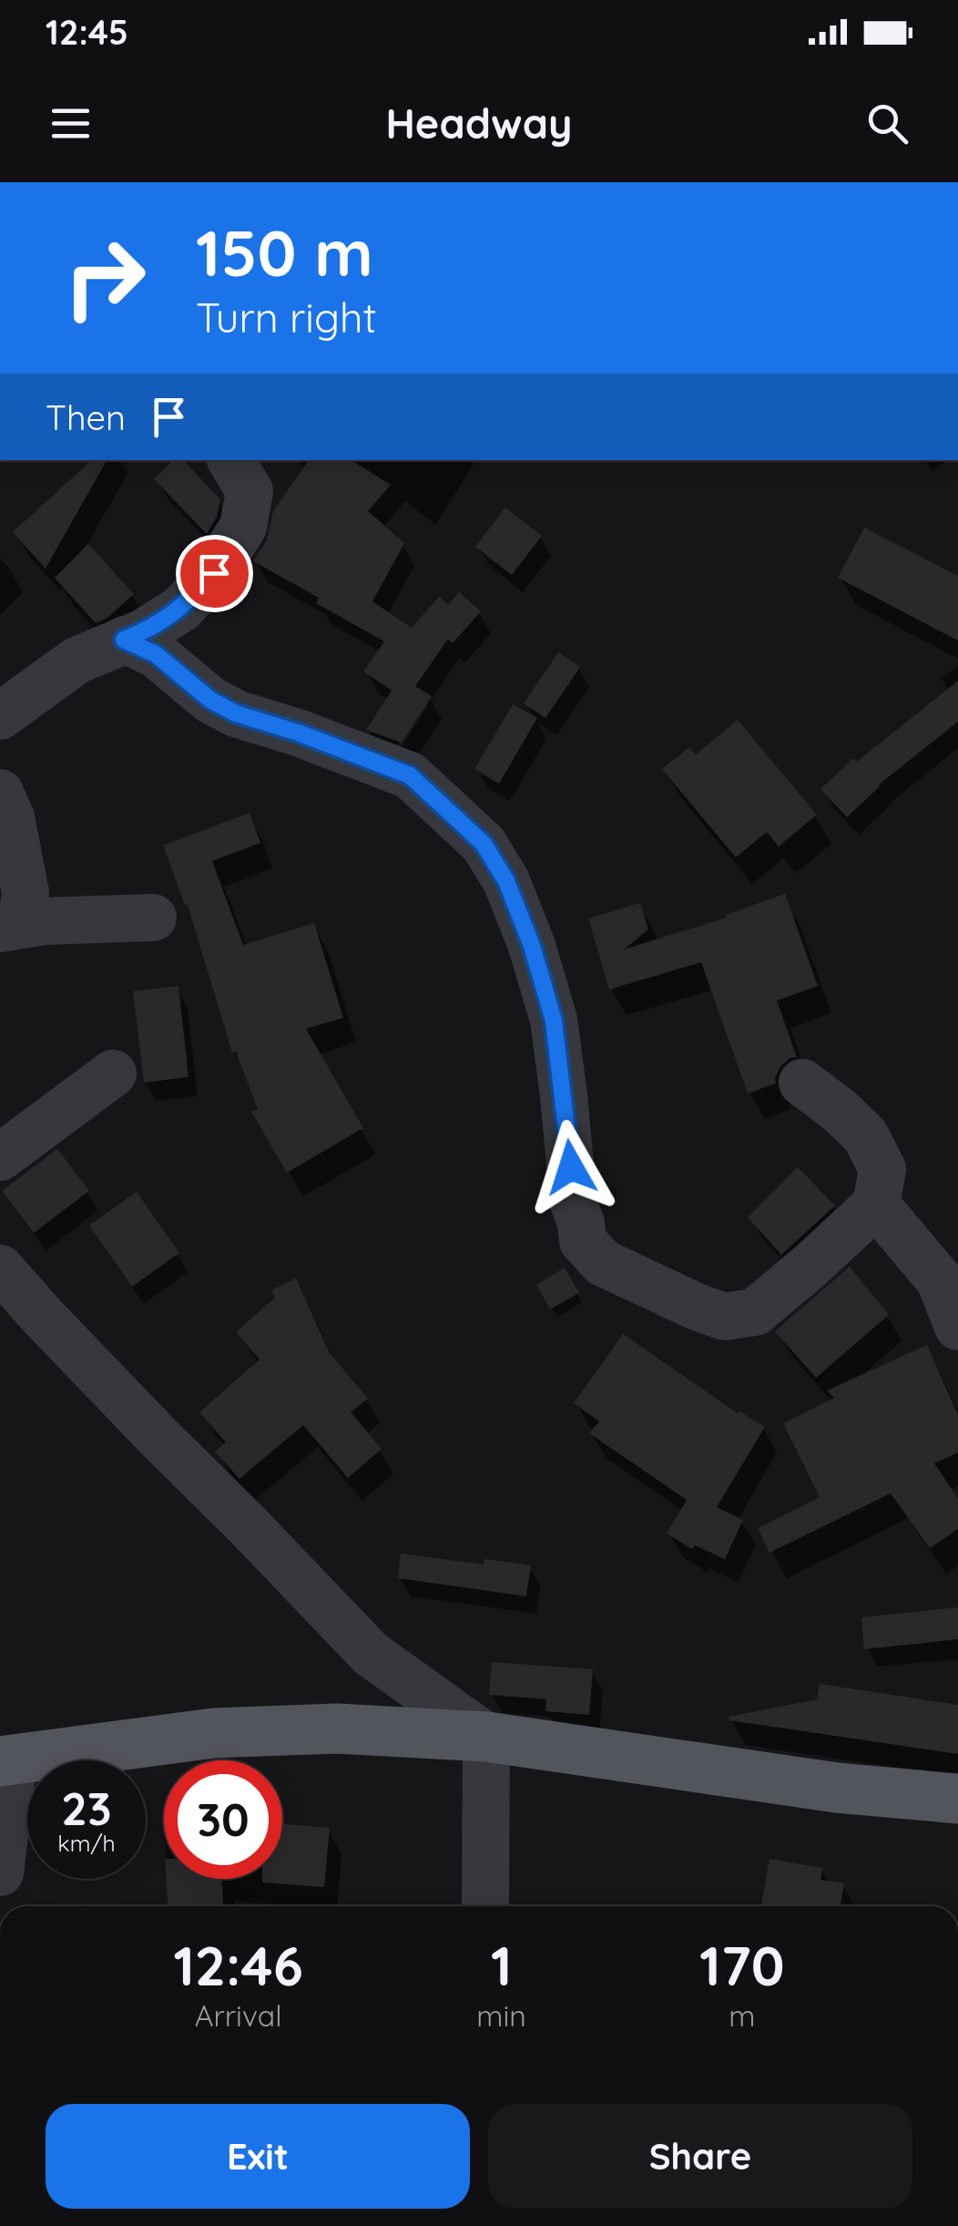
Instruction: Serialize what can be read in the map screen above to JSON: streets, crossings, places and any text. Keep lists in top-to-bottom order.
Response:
{
  "page": {
    "status": "12:45",
    "header": "Headway",
    "turn": ["150 m", "Turn right"],
    "then": "Then",
    "speed": "23 km/h",
    "limit": "30",
    "eta": [
      "12:46",
      "Arrival",
      "1",
      "min",
      "170",
      "m"
    ],
    "buttons": ["Exit", "Share"]
  }
}
